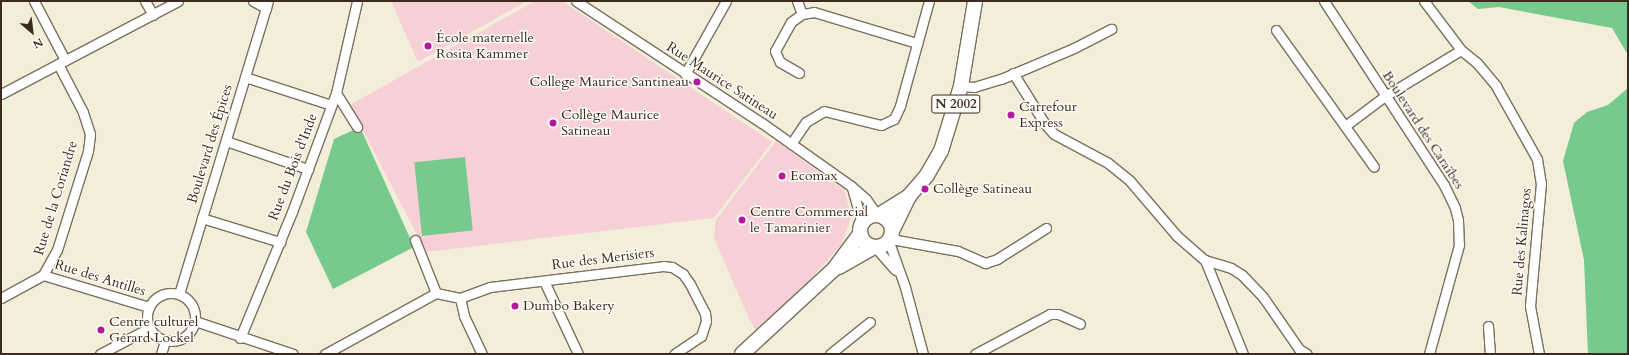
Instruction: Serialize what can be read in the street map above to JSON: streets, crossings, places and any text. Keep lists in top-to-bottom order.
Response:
{
  "streets": {
    "main road": ["N 2002"],
    "street": [
      "Rue Maurice Satineau",
      "Boulevard des Caraïbes",
      "Boulevard des Épices",
      "Rue du Bois d'Inde",
      "Rue de la Coriandre",
      "Rue des Kalinagos",
      "Rue des Merisiers",
      "Rue des Antilles"
    ]
  },
  "crossings": [
    ["Rue Maurice Satineau", "N 2002"],
    ["Boulevard des Épices", "Rue des Antilles"],
    ["Rue de la Coriandre", "Rue des Antilles"]
  ],
  "places": [
    "École maternelle Rosita Kammer",
    "College Maurice Santineau",
    "Carrefour Express",
    "Collège Maurice Satineau",
    "Ecomax",
    "Collège Satineau",
    "Centre Commercial le Tamarinier",
    "Dumbo Bakery",
    "Centre culturel Gérard Lockel"
  ],
  "north": "bottom right"
}
